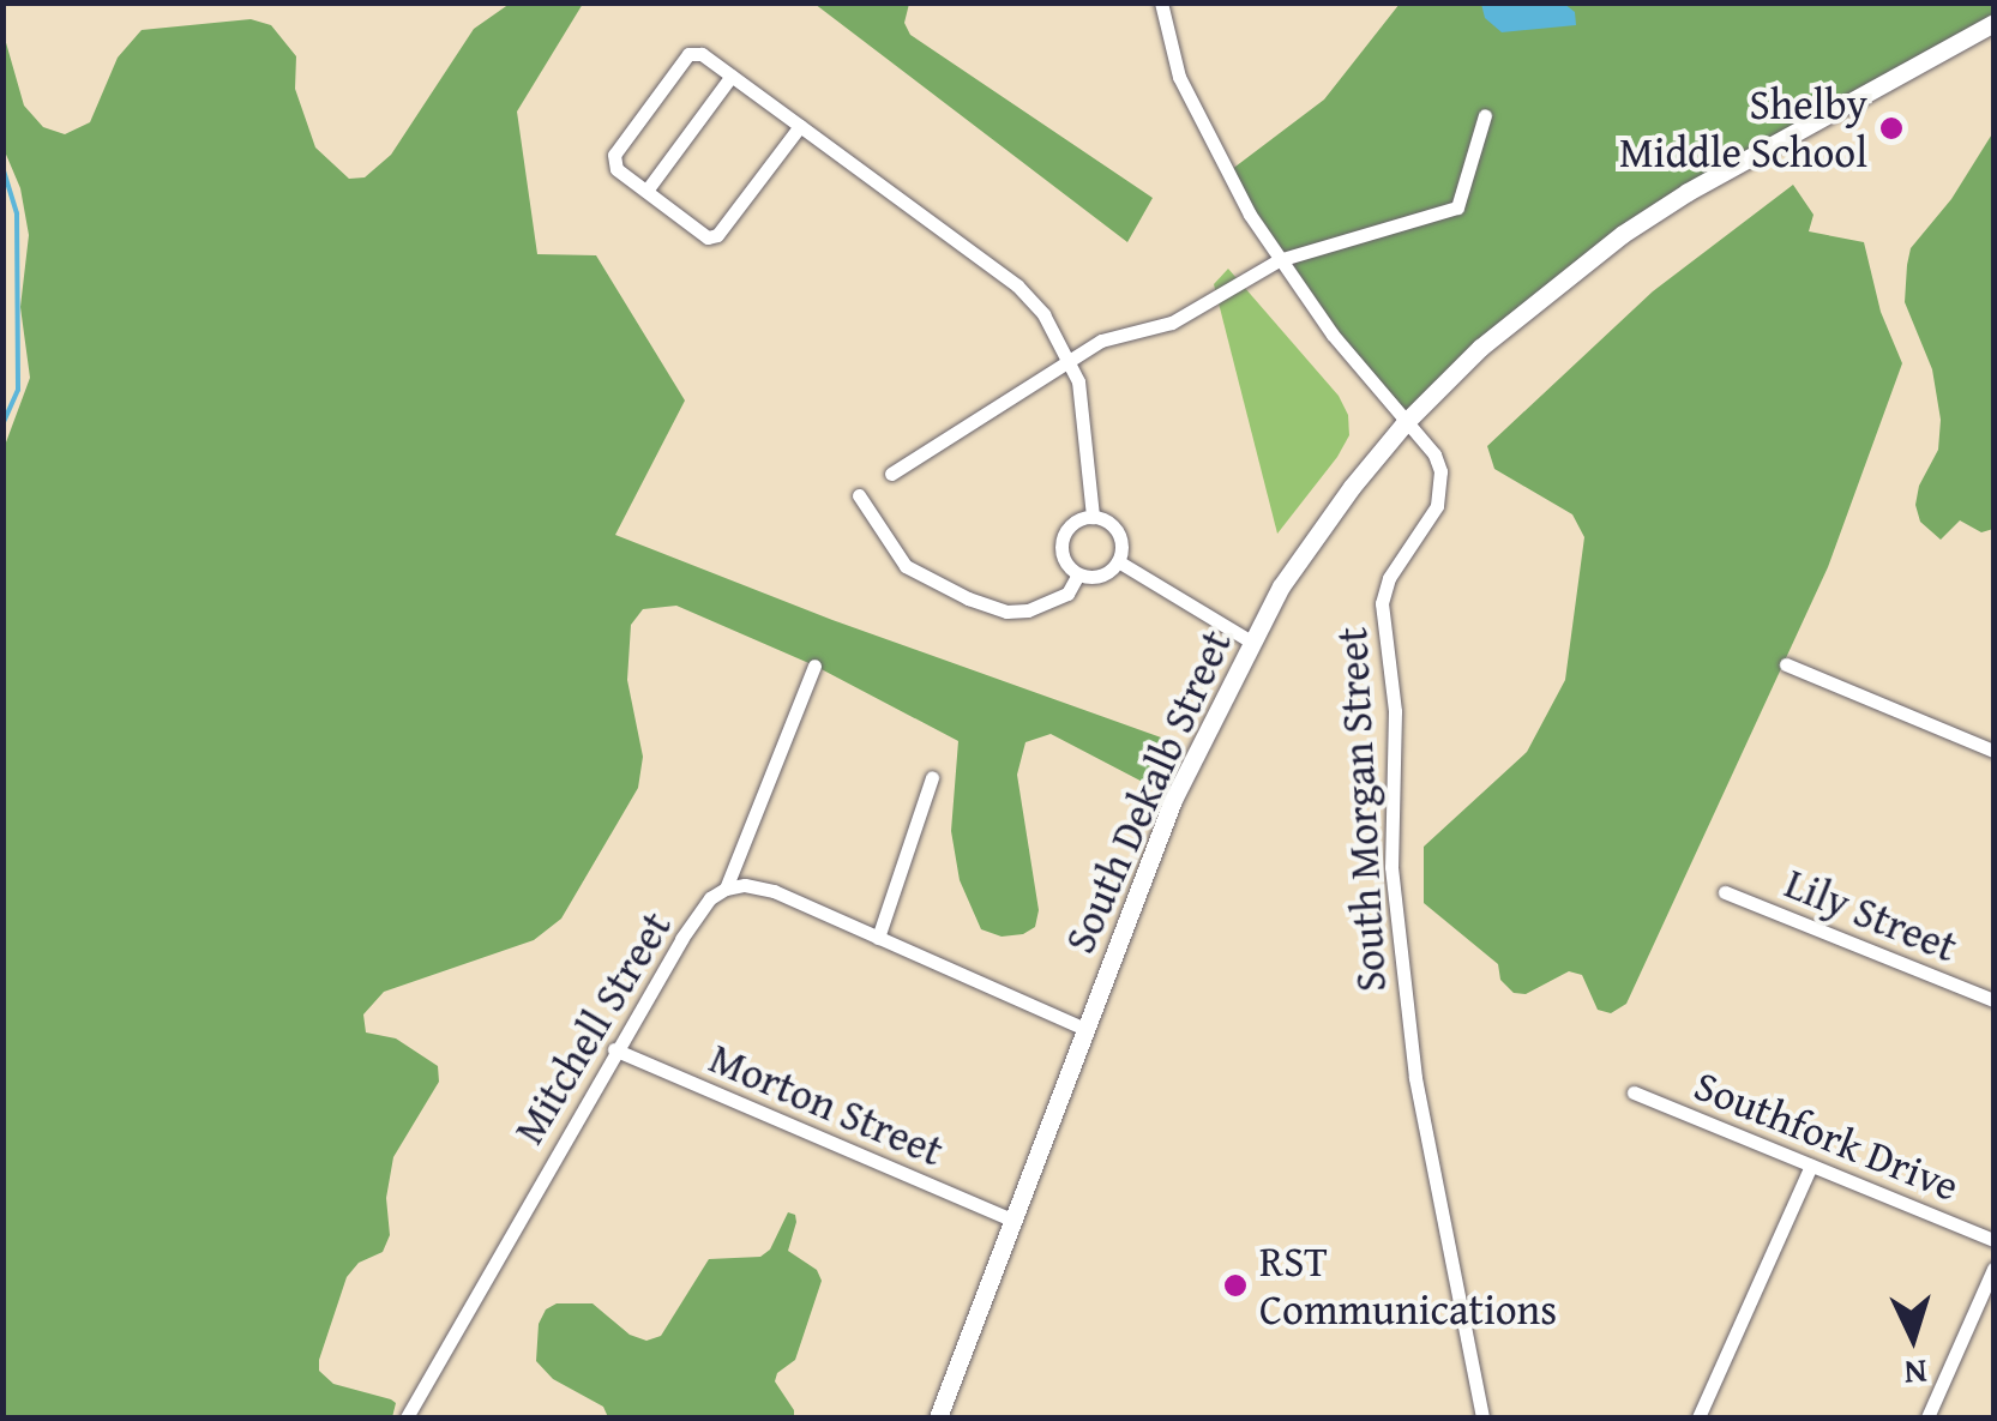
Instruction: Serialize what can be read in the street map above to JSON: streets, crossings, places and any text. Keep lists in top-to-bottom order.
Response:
{
  "streets": {
    "main road": ["South Dekalb Street"],
    "street": [
      "South Morgan Street",
      "Lily Street",
      "Mitchell Street",
      "Morton Street",
      "Southfork Drive"
    ]
  },
  "crossings": [
    ["South Dekalb Street", "South Morgan Street"],
    ["South Dekalb Street", "Morton Street"],
    ["Mitchell Street", "Morton Street"]
  ],
  "places": ["Shelby Middle School", "RST Communications"],
  "north": "bottom"
}
